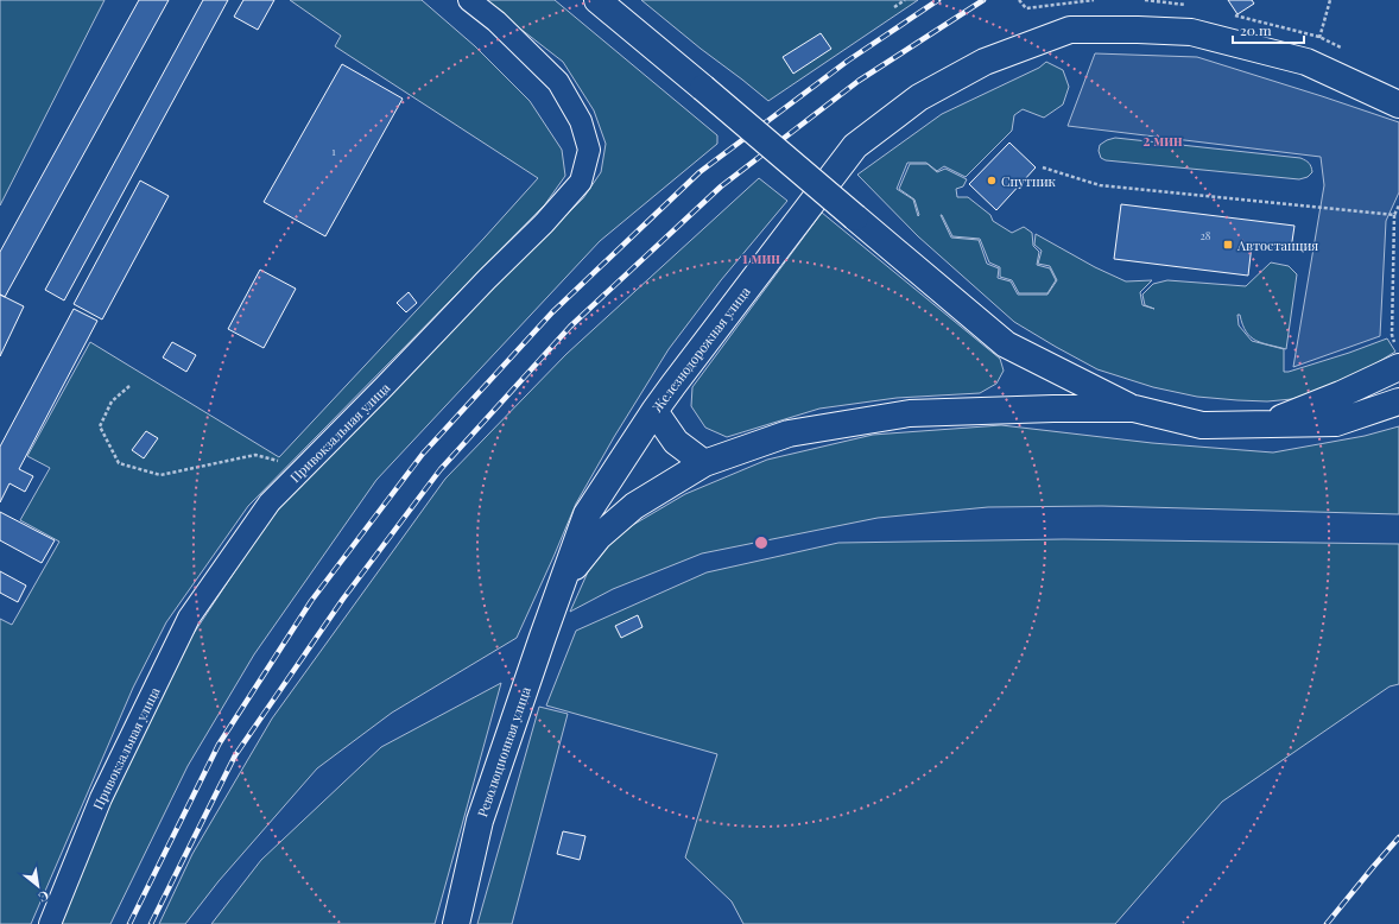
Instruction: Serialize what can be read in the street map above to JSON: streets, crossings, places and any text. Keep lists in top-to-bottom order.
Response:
{
  "streets": {
    "street": ["Железнодорожная улица", "Привокзальная улица", "Революционная улица"]
  },
  "crossings": [
    ["Железнодорожная улица", "Революционная улица"]
  ],
  "places": {
    "other": ["Спутник"],
    "transit": ["Автостанция"]
  },
  "house_numbers": ["1", "28"],
  "scale_bar": "20 m",
  "north": "bottom right",
  "rings": ["2 мин", "1 мин"]
}
